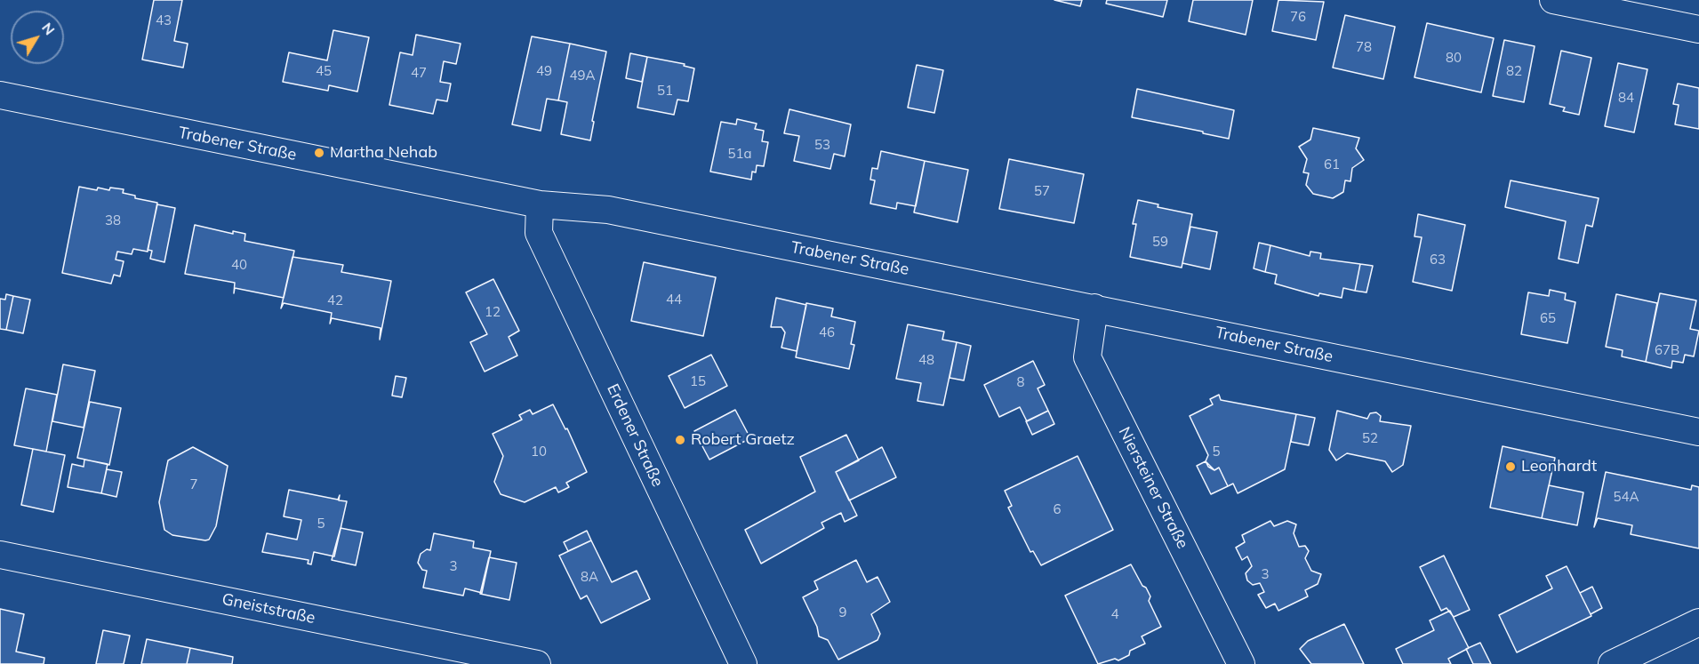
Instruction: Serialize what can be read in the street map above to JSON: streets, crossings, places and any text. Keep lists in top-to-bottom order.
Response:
{
  "streets": {
    "street": [
      "Trabener Straße",
      "Erdener Straße",
      "Niersteiner Straße",
      "Gneiststraße"
    ]
  },
  "crossings": [
    ["Trabener Straße", "Erdener Straße"],
    ["Trabener Straße", "Niersteiner Straße"]
  ],
  "places": ["Martha Nehab", "Robert Graetz", "Leonhardt"],
  "house_numbers": [
    "76",
    "43",
    "78",
    "80",
    "45",
    "49",
    "82",
    "47",
    "49A",
    "51",
    "84",
    "53",
    "51a",
    "61",
    "57",
    "38",
    "59",
    "63",
    "40",
    "44",
    "42",
    "12",
    "65",
    "46",
    "67B",
    "48",
    "15",
    "8",
    "52",
    "10",
    "5",
    "7",
    "54A",
    "6",
    "5",
    "3",
    "3",
    "8A",
    "9",
    "4"
  ],
  "north": "top right"
}
